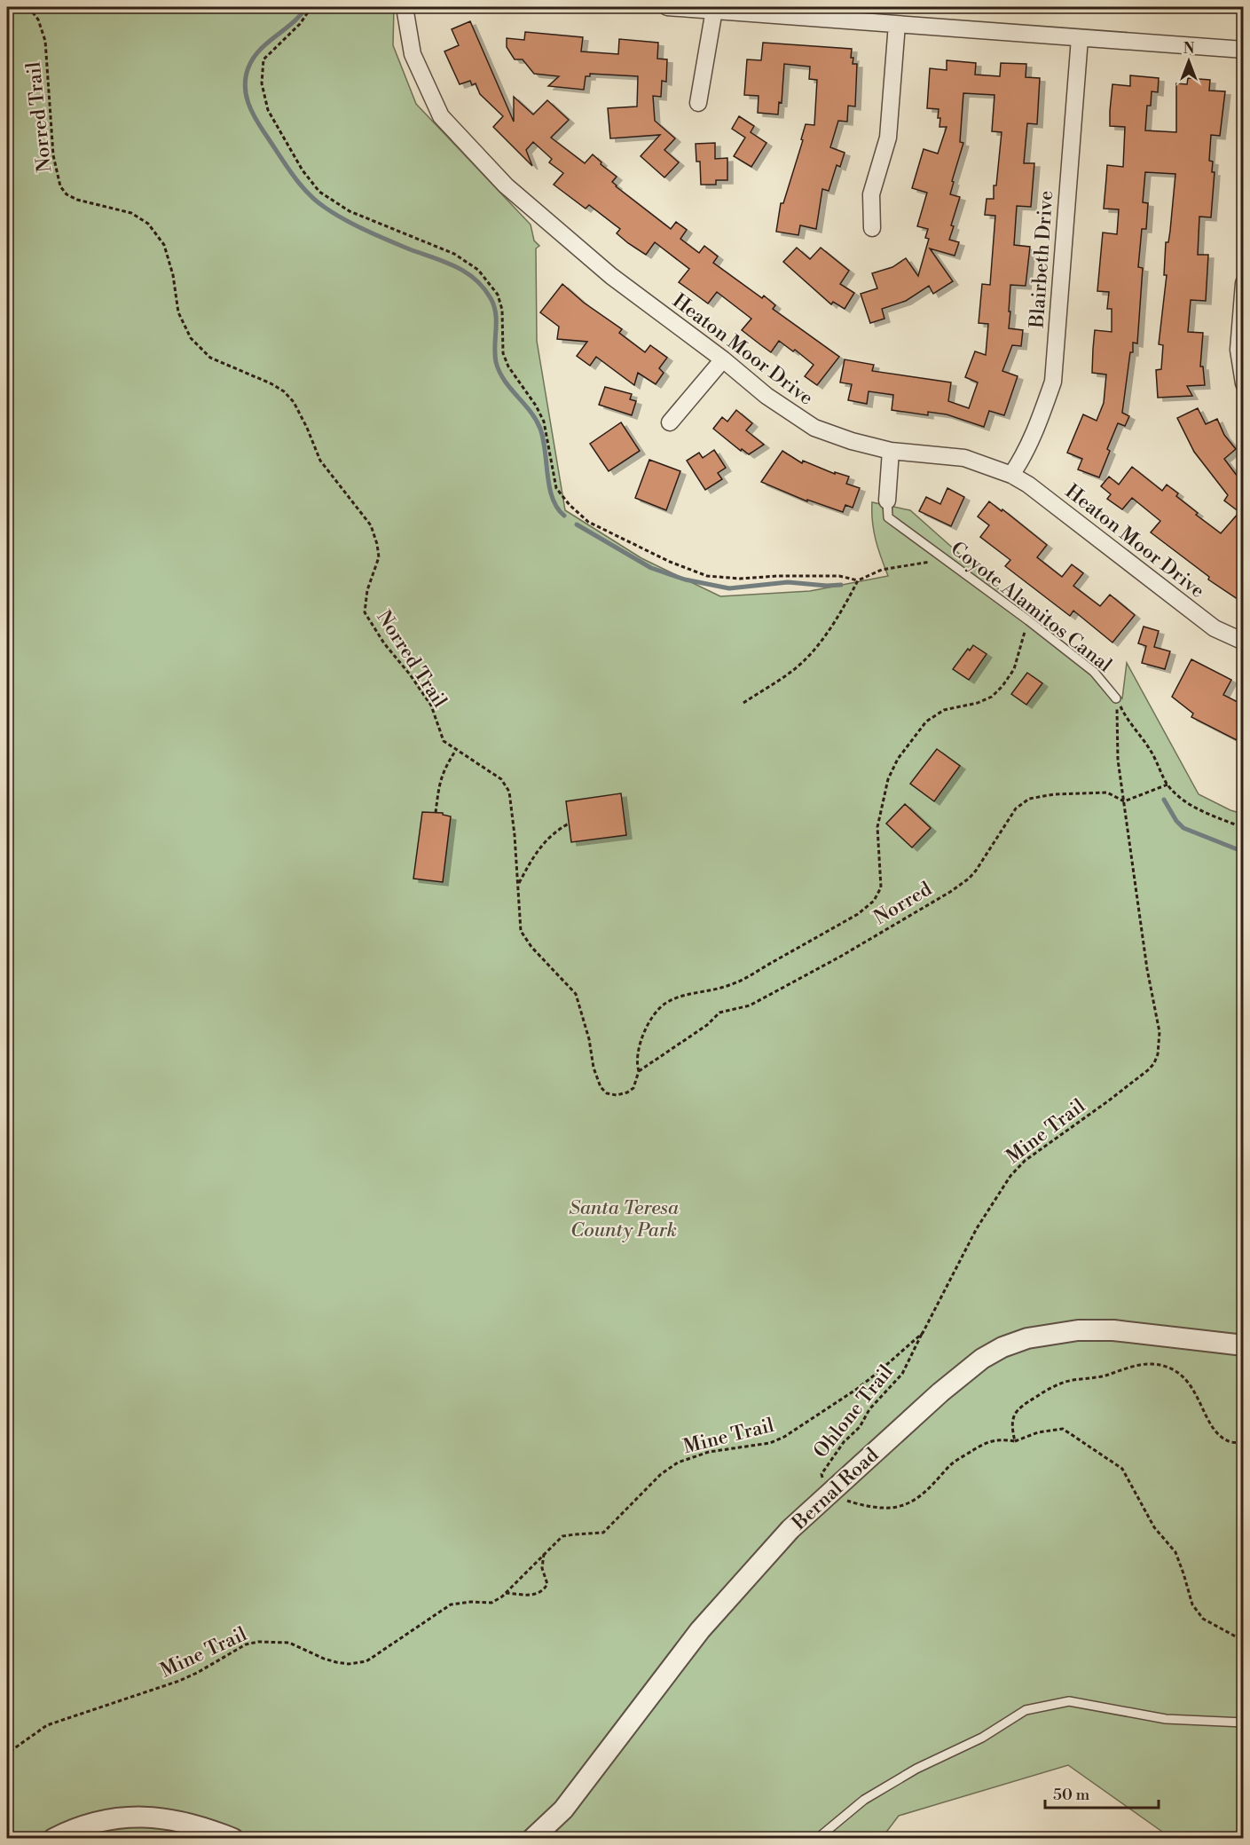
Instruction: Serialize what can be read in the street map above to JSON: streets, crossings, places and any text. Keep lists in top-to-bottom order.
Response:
{
  "streets": {
    "street": ["Blairbeth Drive", "Heaton Moor Drive", "Bernal Road"],
    "lane": ["Coyote Alamitos Canal"],
    "path": [
      "Norred Trail",
      "Norred",
      "Mine Trail",
      "Ohlone Trail"
    ]
  },
  "crossings": [
    ["Norred Trail", "Norred"],
    ["Blairbeth Drive", "Heaton Moor Drive"],
    ["Coyote Alamitos Canal", "Mine Trail"],
    ["Norred", "Mine Trail"],
    ["Mine Trail", "Ohlone Trail"]
  ],
  "parks": ["Santa Teresa County Park"],
  "scale_bar": "50 m",
  "north": "top"
}
